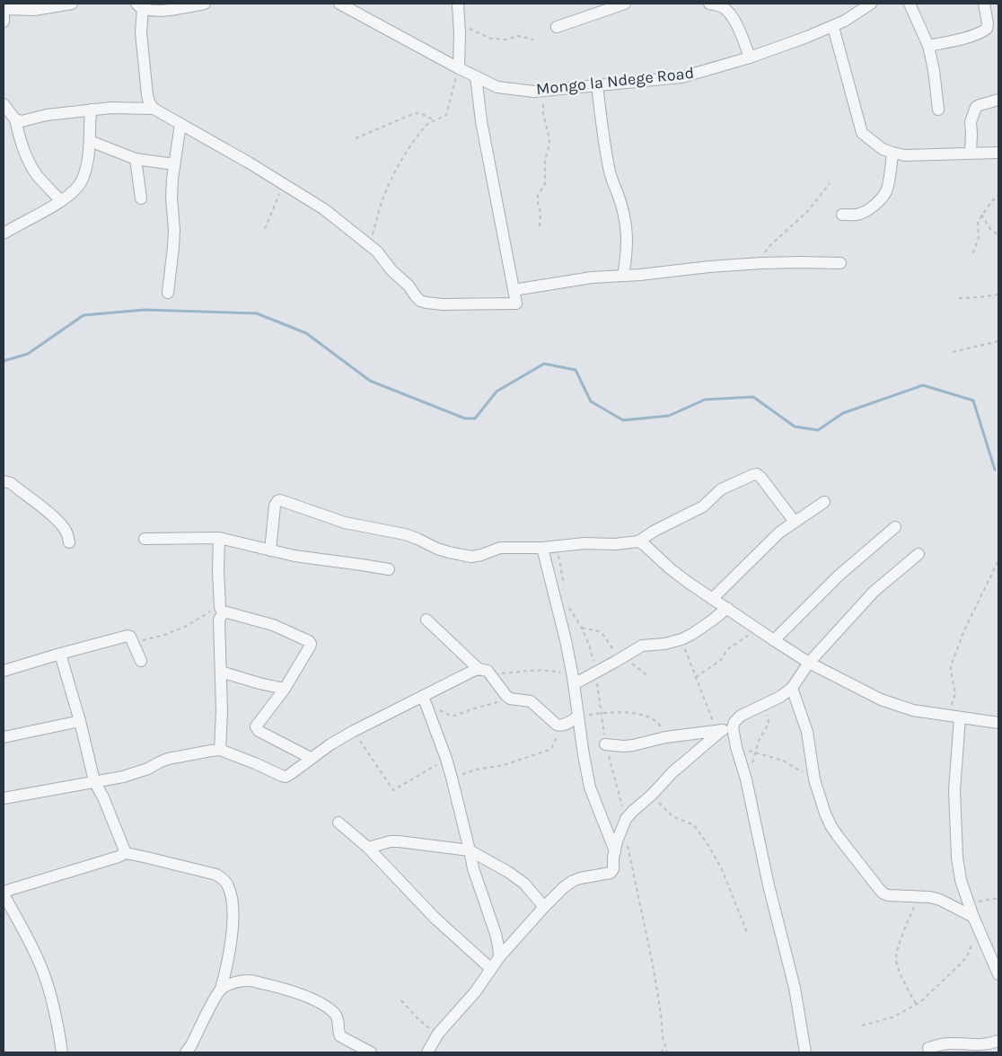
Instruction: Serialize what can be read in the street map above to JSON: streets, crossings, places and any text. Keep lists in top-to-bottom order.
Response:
{
  "streets": {
    "street": ["Mongo la Ndege Road"]
  }
}
